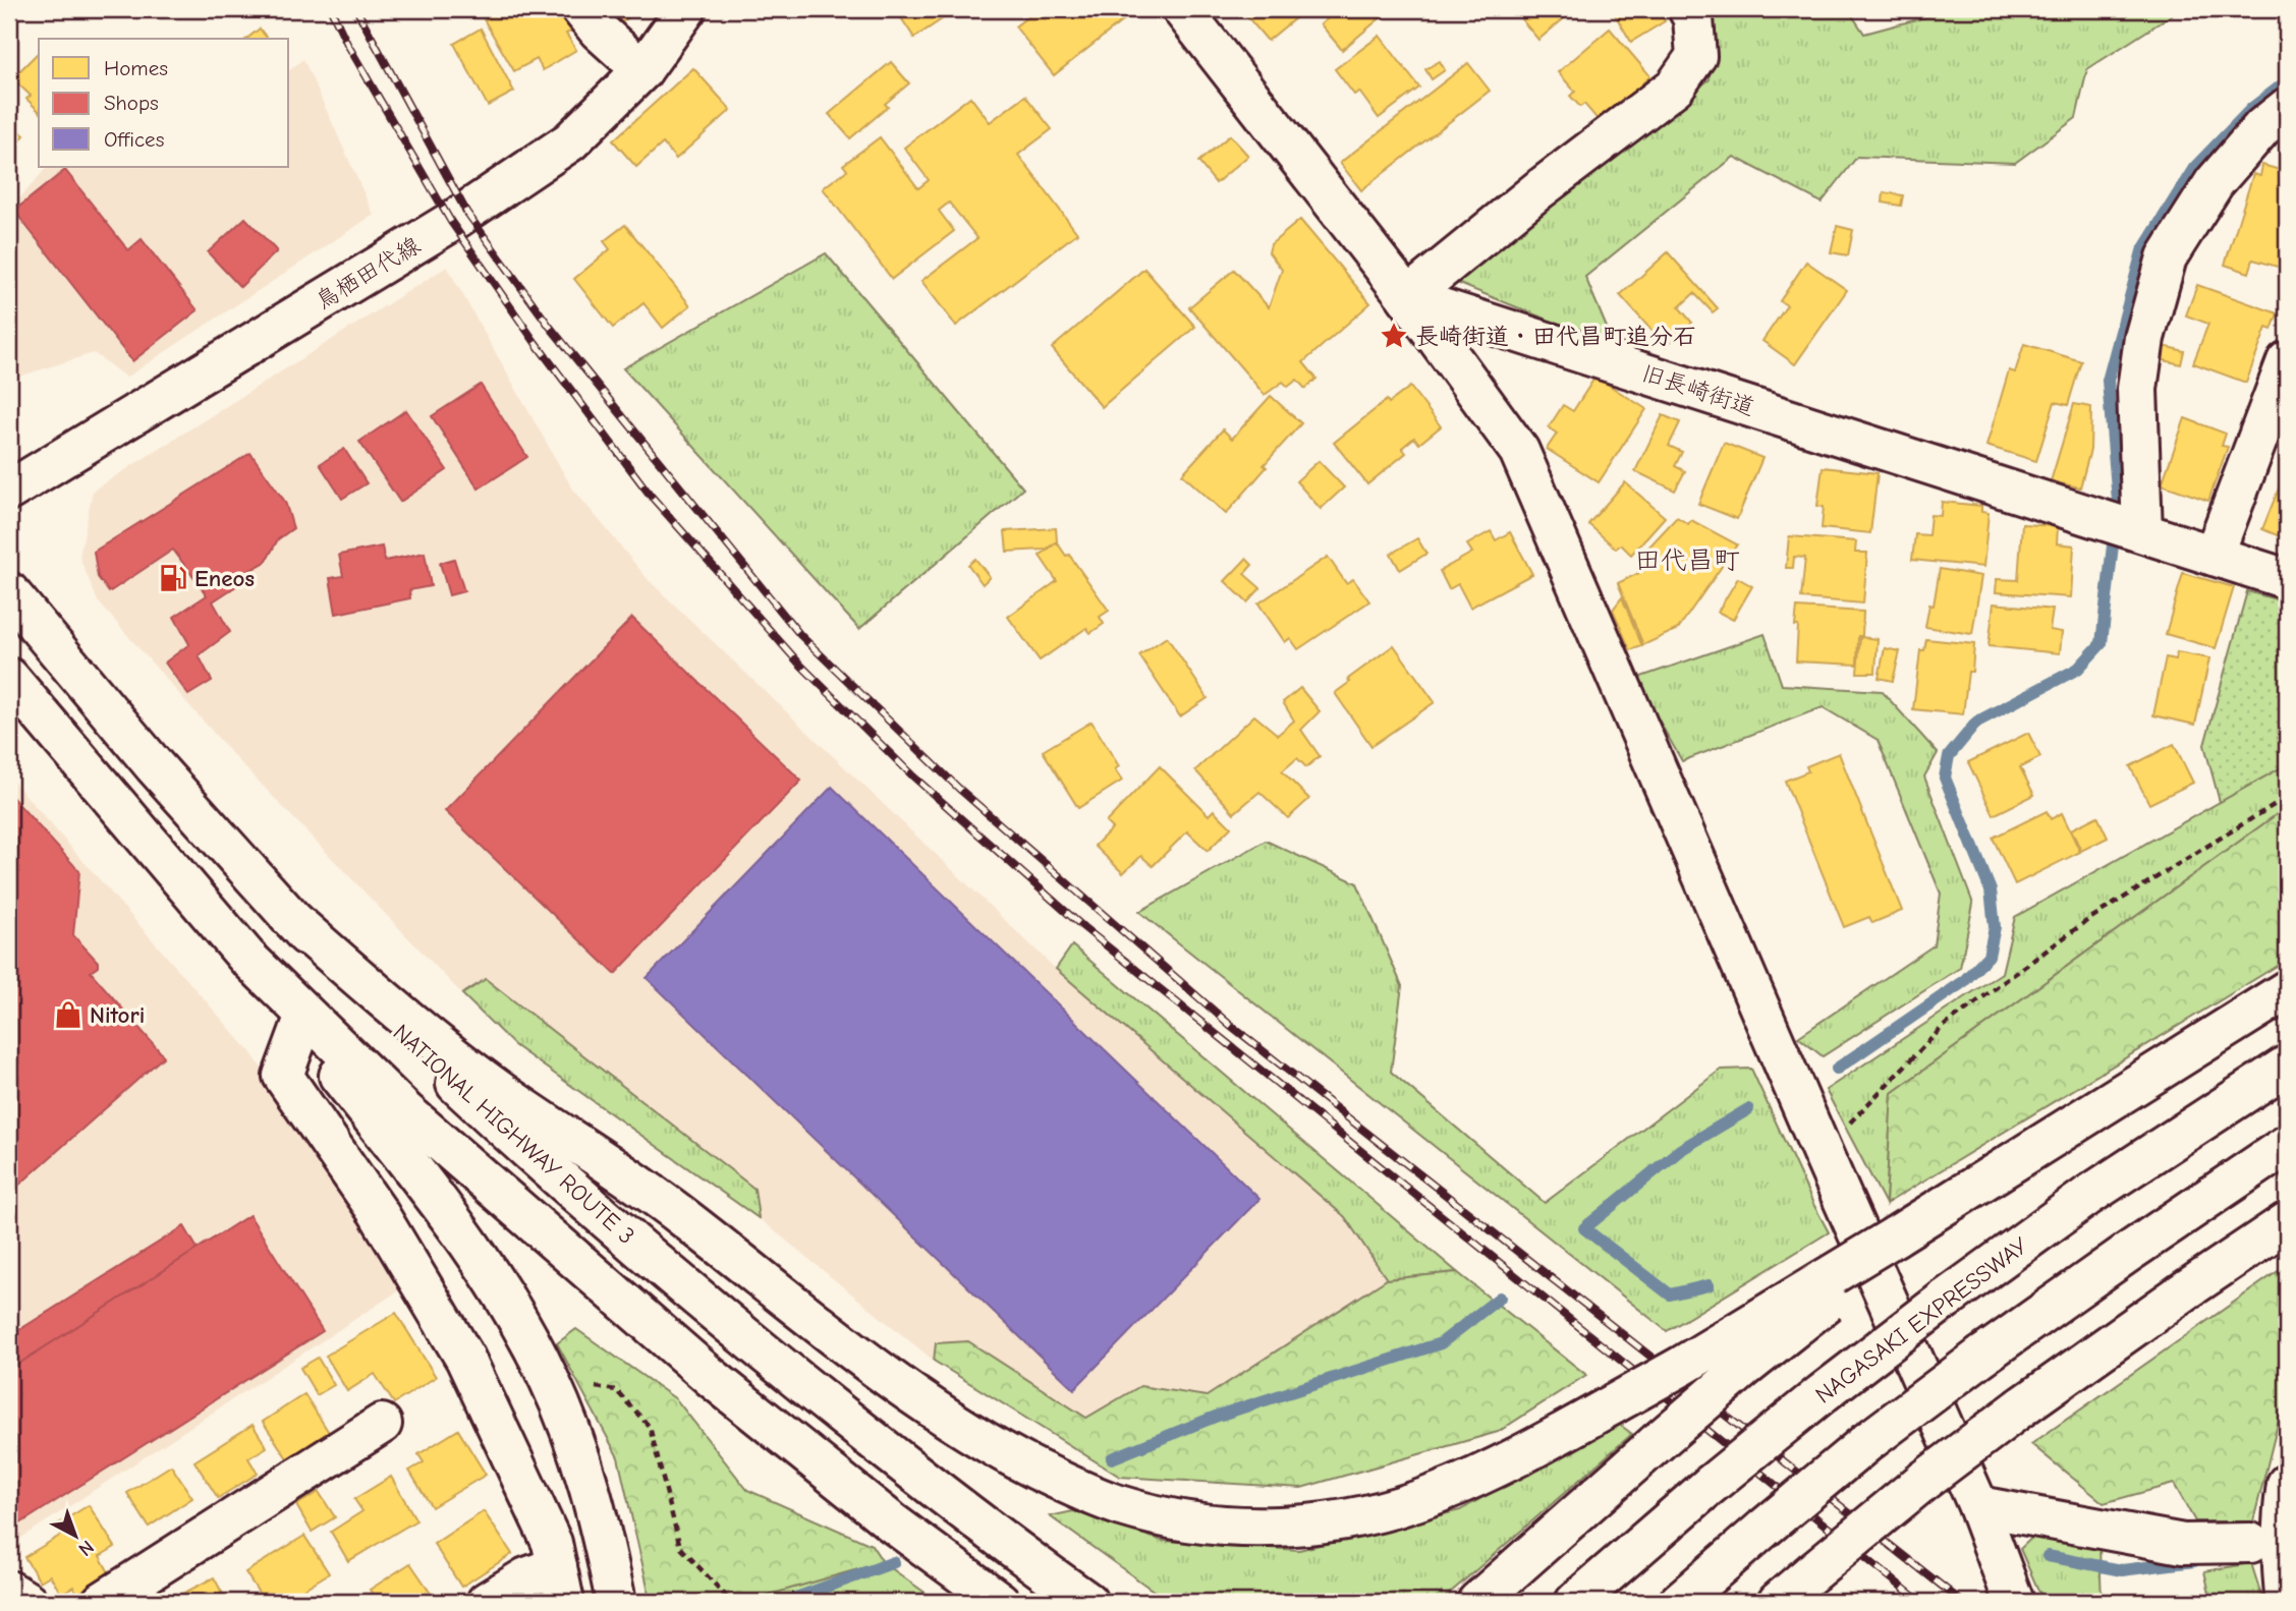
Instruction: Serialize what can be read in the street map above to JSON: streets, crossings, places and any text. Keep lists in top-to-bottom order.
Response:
{
  "streets": {
    "main road": [
      "鳥栖田代線",
      "旧長崎街道",
      "NATIONAL HIGHWAY ROUTE 3",
      "NAGASAKI EXPRESSWAY"
    ]
  },
  "districts": ["田代昌町"],
  "places": {
    "place": ["長崎街道・田代昌町追分石"],
    "fuel station": ["Eneos"],
    "shop": ["Nitori"]
  },
  "legend": ["Homes", "Shops", "Offices"],
  "north": "bottom right"
}
